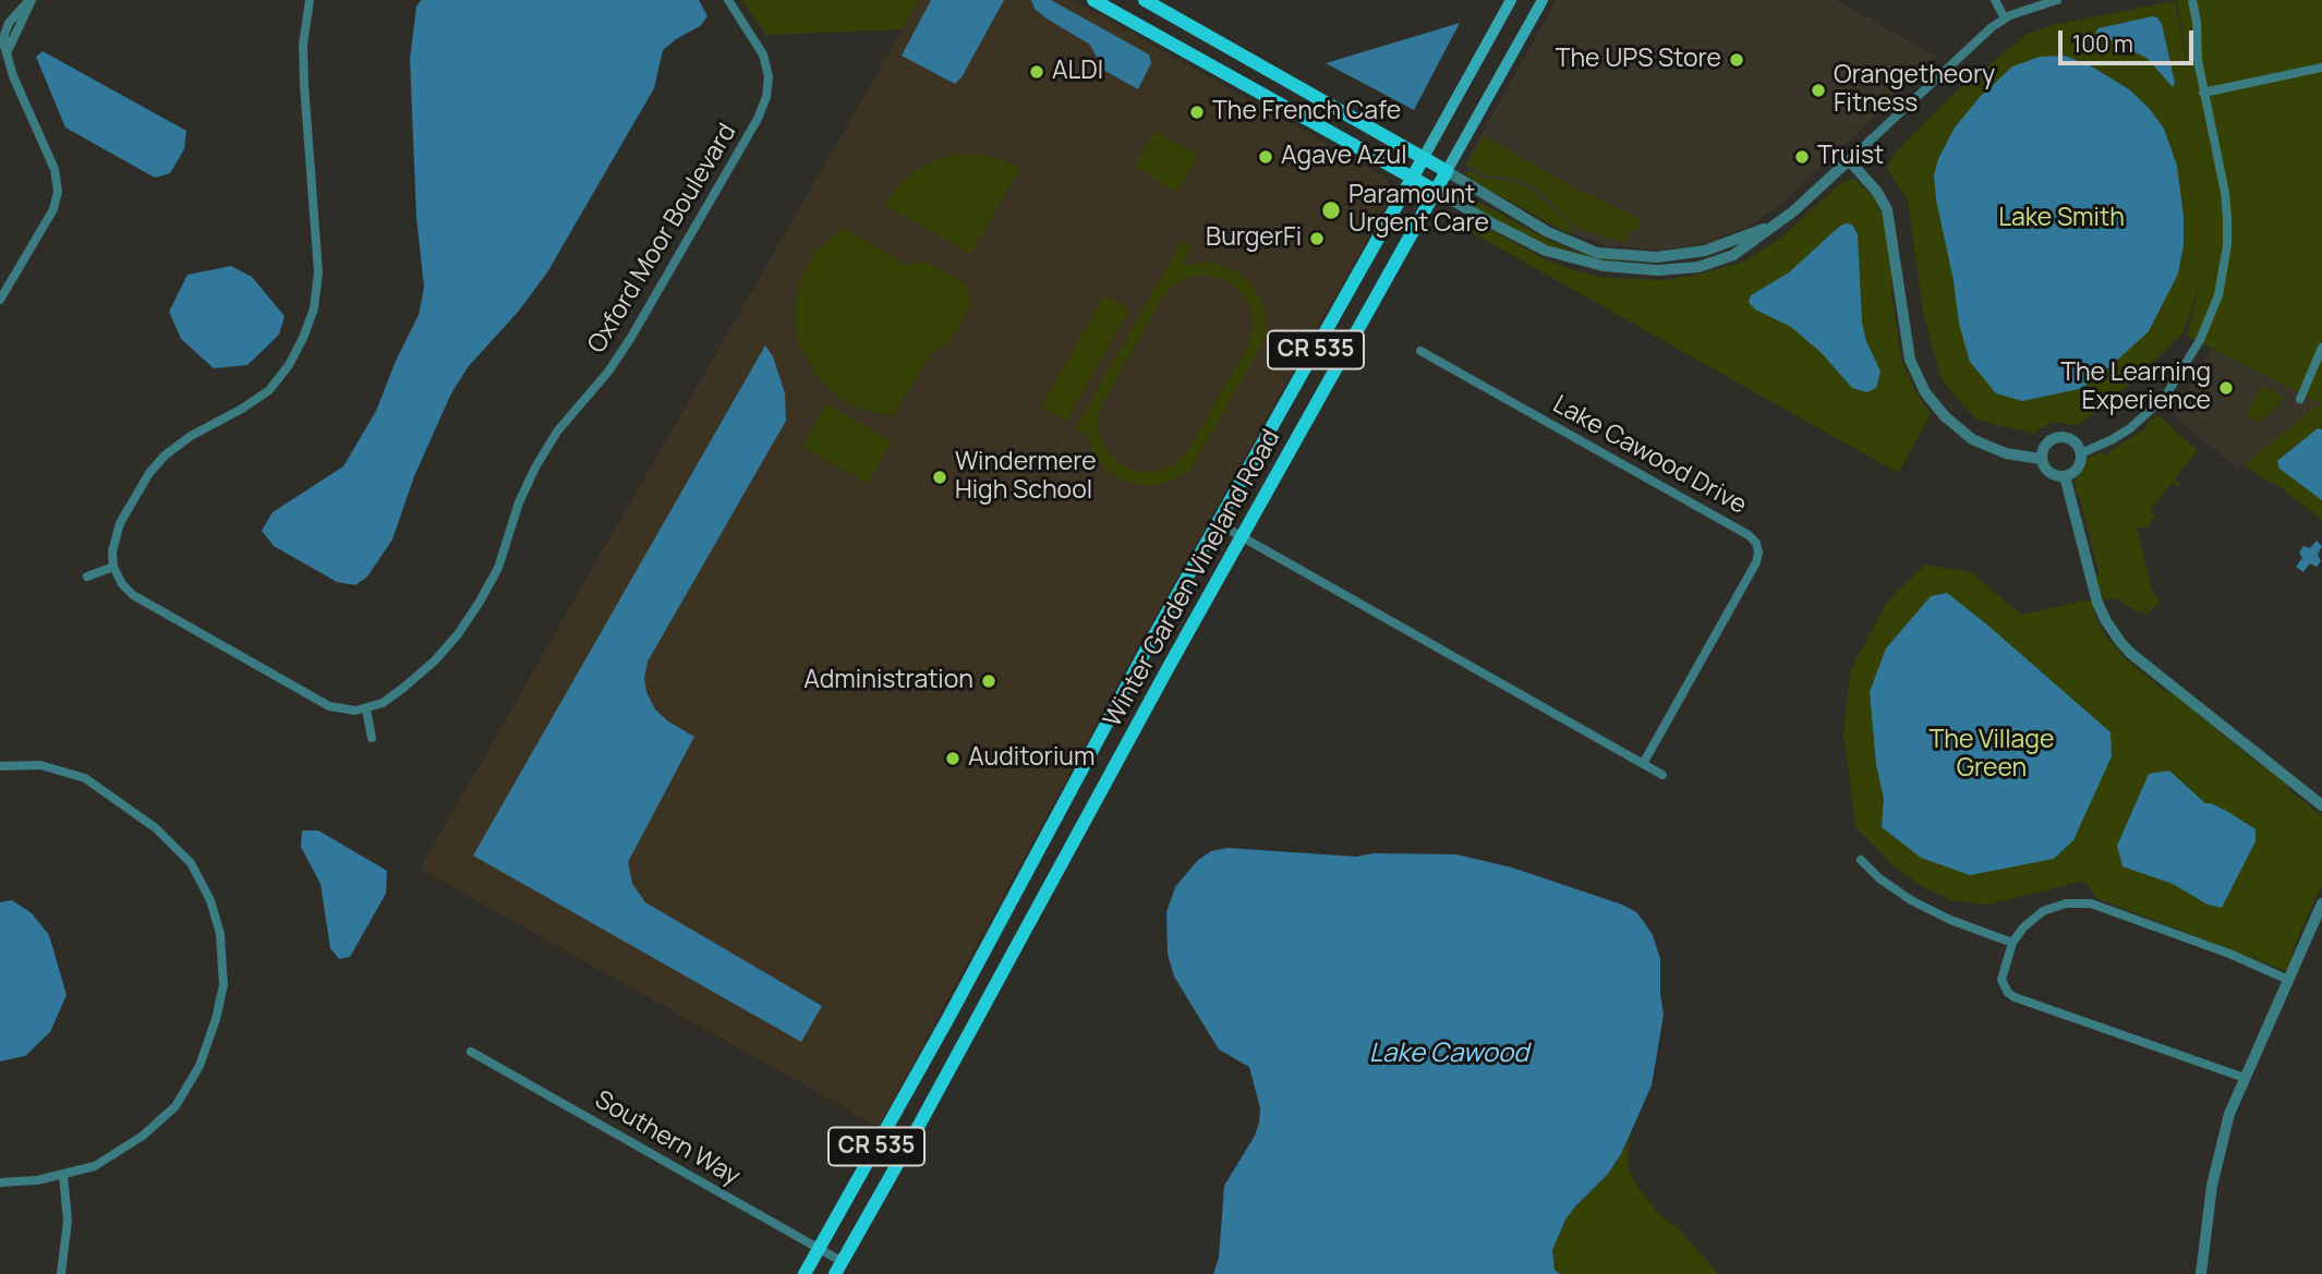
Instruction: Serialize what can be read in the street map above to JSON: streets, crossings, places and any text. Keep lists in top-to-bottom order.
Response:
{
  "streets": {
    "main road": ["CR 535", "Winter Garden Vineland Road"],
    "street": ["Oxford Moor Boulevard", "Lake Cawood Drive", "Southern Way"]
  },
  "crossings": [
    ["Winter Garden Vineland Road", "Southern Way"]
  ],
  "water": ["Lake Cawood"],
  "parks": ["Lake Smith", "The Village Green"],
  "places": [
    "The UPS Store",
    "ALDI",
    "Orangetheory Fitness",
    "The French Cafe",
    "Agave Azul",
    "Truist",
    "Paramount Urgent Care",
    "BurgerFi",
    "The Learning Experience",
    "Windermere High School",
    "Administration",
    "Auditorium"
  ],
  "scale_bar": "100 m"
}
